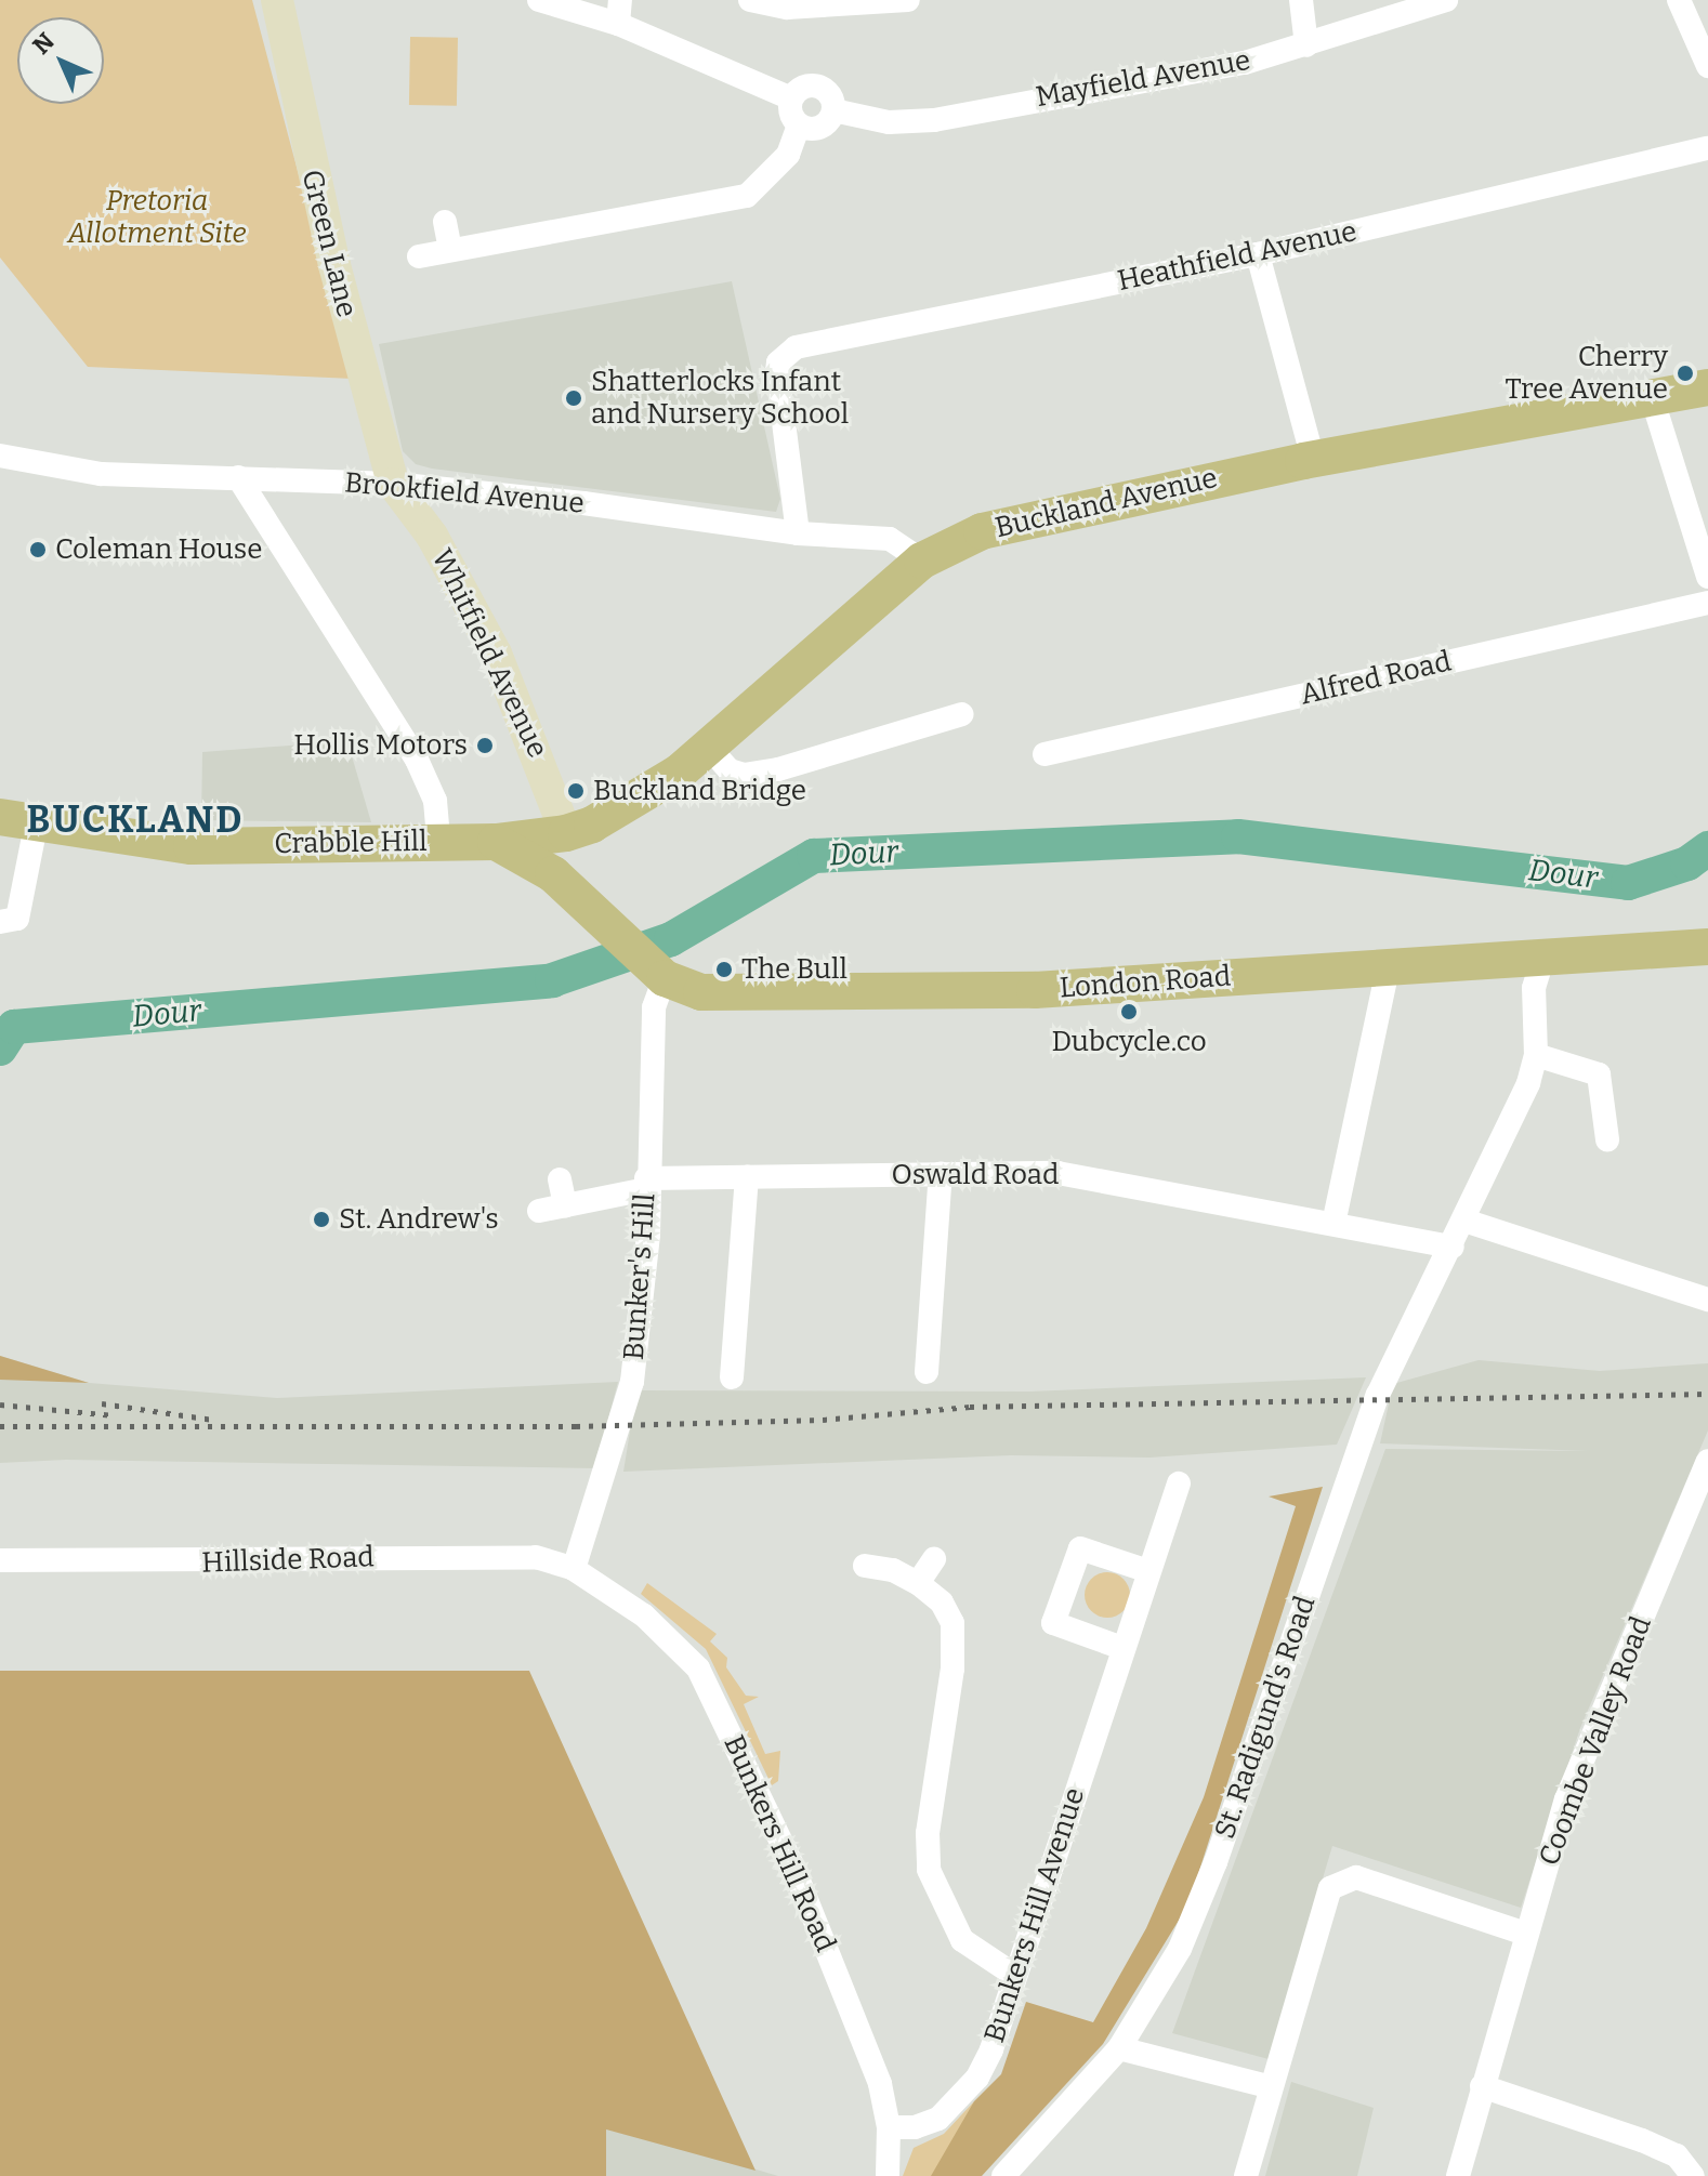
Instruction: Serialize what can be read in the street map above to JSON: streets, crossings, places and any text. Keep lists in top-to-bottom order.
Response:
{
  "streets": {
    "main road": ["Buckland Avenue", "Crabble Hill", "London Road"],
    "street": [
      "Mayfield Avenue",
      "Green Lane",
      "Heathfield Avenue",
      "Brookfield Avenue",
      "Whitfield Avenue",
      "Alfred Road",
      "Oswald Road",
      "Bunker's Hill",
      "Hillside Road",
      "St. Radigund's Road",
      "Coombe Valley Road",
      "Bunkers Hill Road",
      "Bunkers Hill Avenue"
    ]
  },
  "crossings": [
    ["Green Lane", "Brookfield Avenue"],
    ["Green Lane", "Whitfield Avenue"],
    ["Heathfield Avenue", "Brookfield Avenue"],
    ["Brookfield Avenue", "Buckland Avenue"],
    ["Brookfield Avenue", "Whitfield Avenue"],
    ["Buckland Avenue", "Whitfield Avenue"],
    ["Buckland Avenue", "Crabble Hill"],
    ["Buckland Avenue", "London Road"],
    ["Whitfield Avenue", "London Road"],
    ["Crabble Hill", "London Road"],
    ["London Road", "Bunker's Hill"],
    ["London Road", "St. Radigund's Road"],
    ["Oswald Road", "Bunker's Hill"],
    ["Oswald Road", "St. Radigund's Road"],
    ["Bunker's Hill", "Hillside Road"],
    ["Bunker's Hill", "Bunkers Hill Road"],
    ["Hillside Road", "Bunkers Hill Road"],
    ["Bunkers Hill Road", "Bunkers Hill Avenue"]
  ],
  "districts": ["BUCKLAND"],
  "water": ["Dour"],
  "parks": ["Pretoria Allotment Site"],
  "places": [
    "Cherry Tree Avenue",
    "Shatterlocks Infant and Nursery School",
    "Coleman House",
    "Hollis Motors",
    "Buckland Bridge",
    "The Bull",
    "Dubcycle.co",
    "St. Andrew's"
  ],
  "north": "top left"
}
